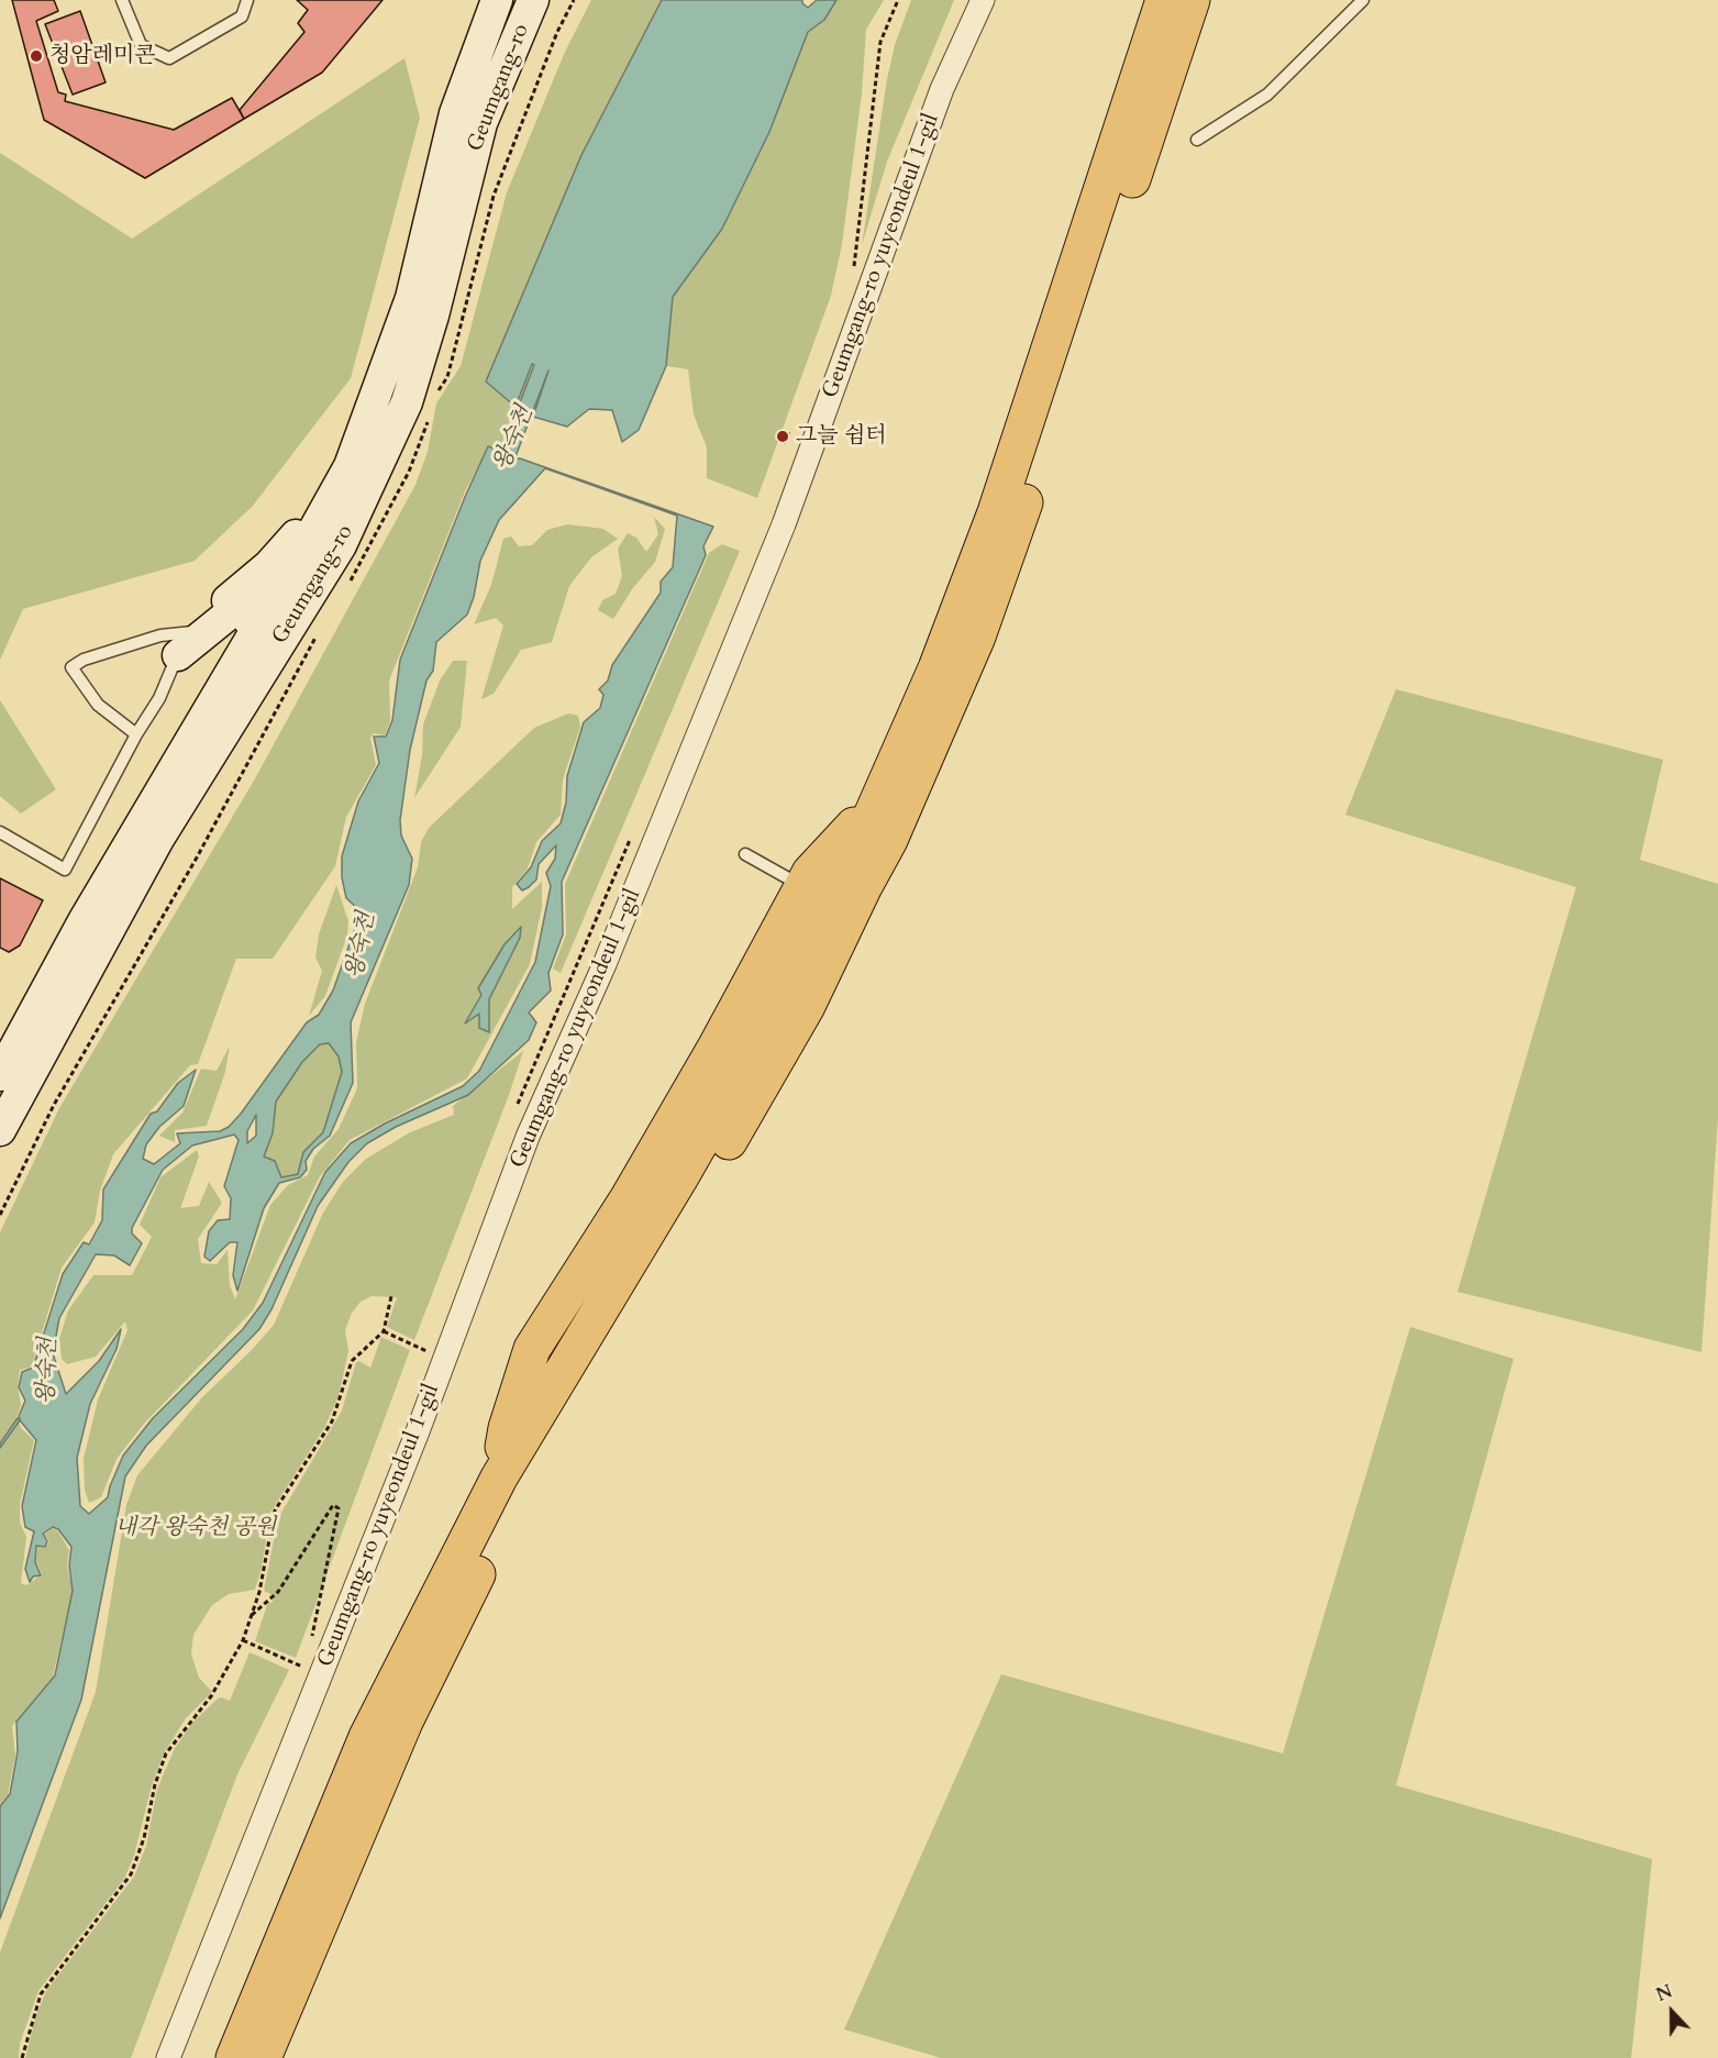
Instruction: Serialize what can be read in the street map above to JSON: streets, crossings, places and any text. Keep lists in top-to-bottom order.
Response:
{
  "streets": {
    "main road": ["Geumgang-ro"],
    "street": ["Geumgang-ro yuyeondeul 1-gil"]
  },
  "water": ["왕숙천"],
  "parks": ["내각 왕숙천 공원"],
  "places": ["청암레미콘", "그늘 쉼터"],
  "north": "top"
}
